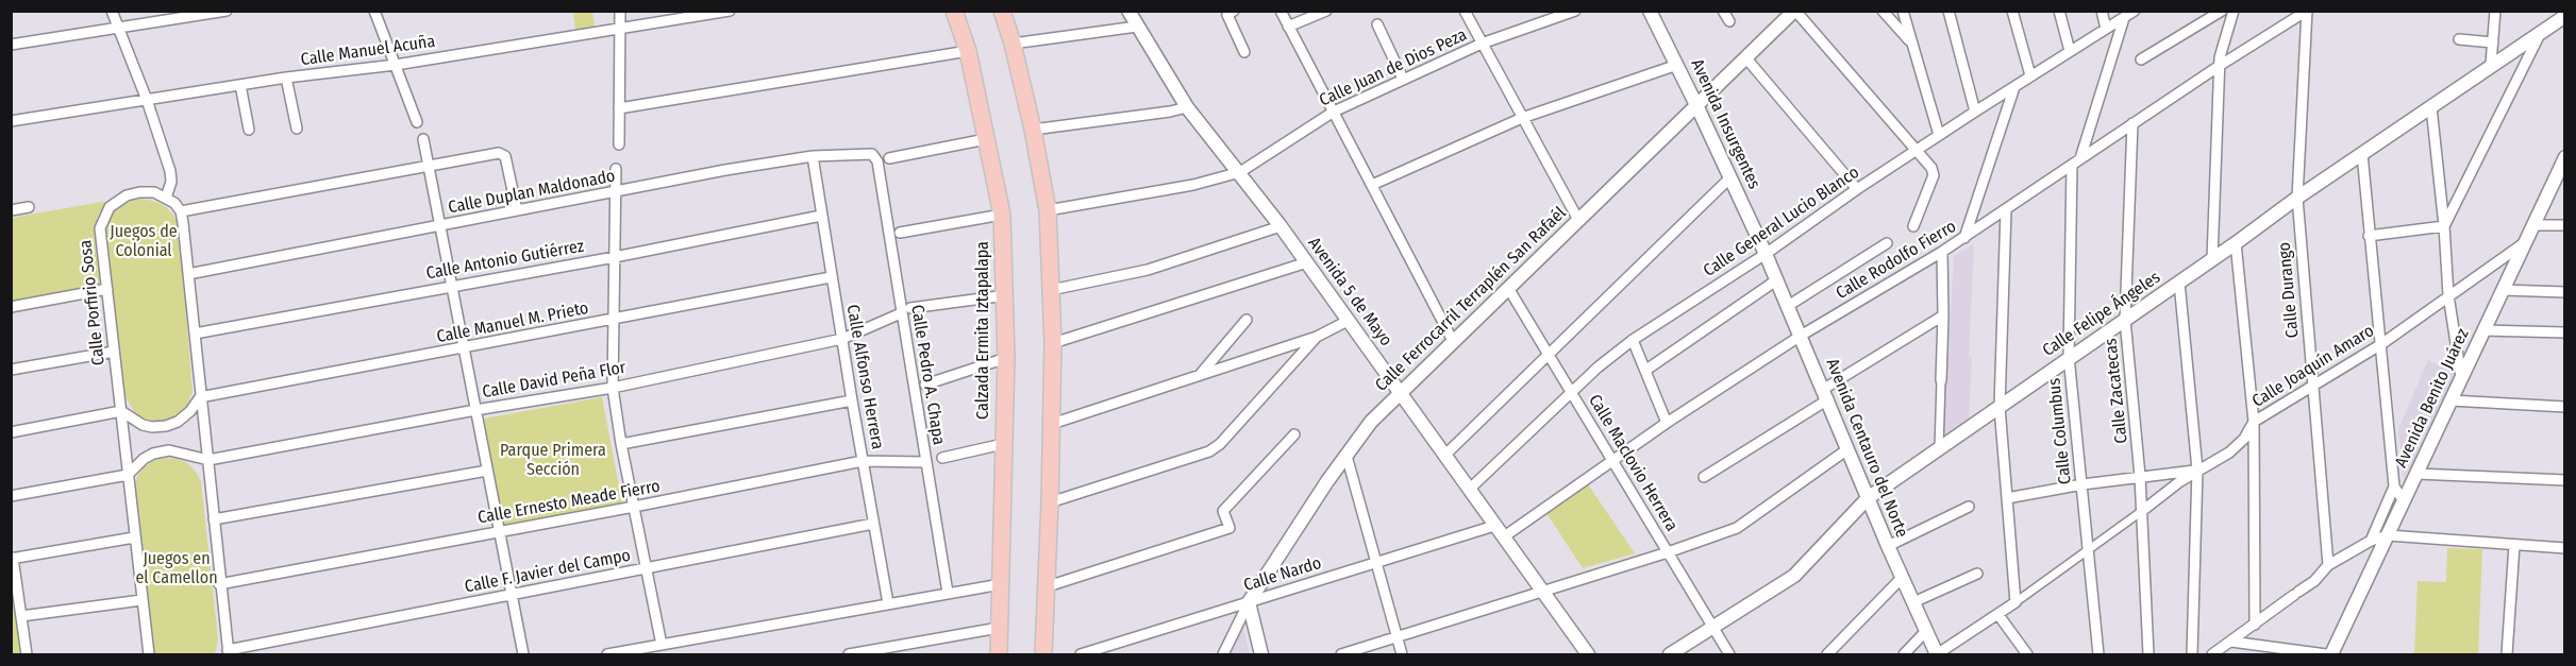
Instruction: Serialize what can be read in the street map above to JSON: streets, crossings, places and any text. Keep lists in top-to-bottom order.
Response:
{
  "streets": {
    "main road": ["Calzada Ermita Iztapalapa"],
    "street": [
      "Calle Manuel Acuña",
      "Calle Juan de Dios Peza",
      "Avenida Insurgentes",
      "Calle Duplan Maldonado",
      "Calle General Lucio Blanco",
      "Calle Antonio Gutiérrez",
      "Calle Rodolfo Fierro",
      "Calle Durango",
      "Avenida 5 de Mayo",
      "Calle Ferrocarril Terraplén San Rafaél",
      "Calle Porfirio Sosa",
      "Calle Felipe Ángeles",
      "Calle Manuel M. Prieto",
      "Calle Joaquín Amaro",
      "Calle Pedro A. Chapa",
      "Calle Alfonso Herrera",
      "Calle David Peña Flor",
      "Calle Zacatecas",
      "Avenida Benito Juárez",
      "Calle Columbus",
      "Avenida Centauro del Norte",
      "Calle Maclovio Herrera",
      "Calle Ernesto Meade Fierro",
      "Calle F. Javier del Campo",
      "Calle Nardo"
    ]
  },
  "crossings": [
    ["Calle Juan de Dios Peza", "Avenida 5 de Mayo"],
    ["Avenida Insurgentes", "Calle General Lucio Blanco"],
    ["Avenida Insurgentes", "Calle Ferrocarril Terraplén San Rafaél"],
    ["Avenida Insurgentes", "Avenida Centauro del Norte"],
    ["Calle Duplan Maldonado", "Calle Pedro A. Chapa"],
    ["Calle Duplan Maldonado", "Calle Alfonso Herrera"],
    ["Calle General Lucio Blanco", "Avenida 5 de Mayo"],
    ["Calle General Lucio Blanco", "Calle Columbus"],
    ["Calle General Lucio Blanco", "Avenida Centauro del Norte"],
    ["Calle General Lucio Blanco", "Calle Maclovio Herrera"],
    ["Calle Antonio Gutiérrez", "Calle Alfonso Herrera"],
    ["Calle Rodolfo Fierro", "Calle Durango"],
    ["Calle Rodolfo Fierro", "Avenida 5 de Mayo"],
    ["Calle Rodolfo Fierro", "Calle Zacatecas"],
    ["Calle Rodolfo Fierro", "Calle Columbus"],
    ["Calle Rodolfo Fierro", "Avenida Centauro del Norte"],
    ["Calle Rodolfo Fierro", "Calle Maclovio Herrera"],
    ["Calle Durango", "Calle Felipe Ángeles"],
    ["Calle Durango", "Calle Joaquín Amaro"],
    ["Avenida 5 de Mayo", "Calle Ferrocarril Terraplén San Rafaél"],
    ["Avenida 5 de Mayo", "Calle Nardo"],
    ["Calle Ferrocarril Terraplén San Rafaél", "Calle Maclovio Herrera"],
    ["Calle Ferrocarril Terraplén San Rafaél", "Calle Nardo"],
    ["Calle Felipe Ángeles", "Calle Zacatecas"],
    ["Calle Felipe Ángeles", "Calle Columbus"],
    ["Calle Felipe Ángeles", "Avenida Centauro del Norte"],
    ["Calle Felipe Ángeles", "Calle Maclovio Herrera"],
    ["Calle Manuel M. Prieto", "Calle Alfonso Herrera"],
    ["Calle Joaquín Amaro", "Calle Zacatecas"],
    ["Calle Joaquín Amaro", "Avenida Benito Juárez"],
    ["Calle Joaquín Amaro", "Calle Columbus"],
    ["Calle Joaquín Amaro", "Avenida Centauro del Norte"],
    ["Calle Pedro A. Chapa", "Calle David Peña Flor"],
    ["Calle Pedro A. Chapa", "Calle Ernesto Meade Fierro"],
    ["Calle Alfonso Herrera", "Calle David Peña Flor"],
    ["Calle Alfonso Herrera", "Calle Ernesto Meade Fierro"],
    ["Calle Alfonso Herrera", "Calle F. Javier del Campo"]
  ],
  "parks": ["Juegos de Colonial", "Parque Primera Sección", "Juegos en el Camellon"]
}
